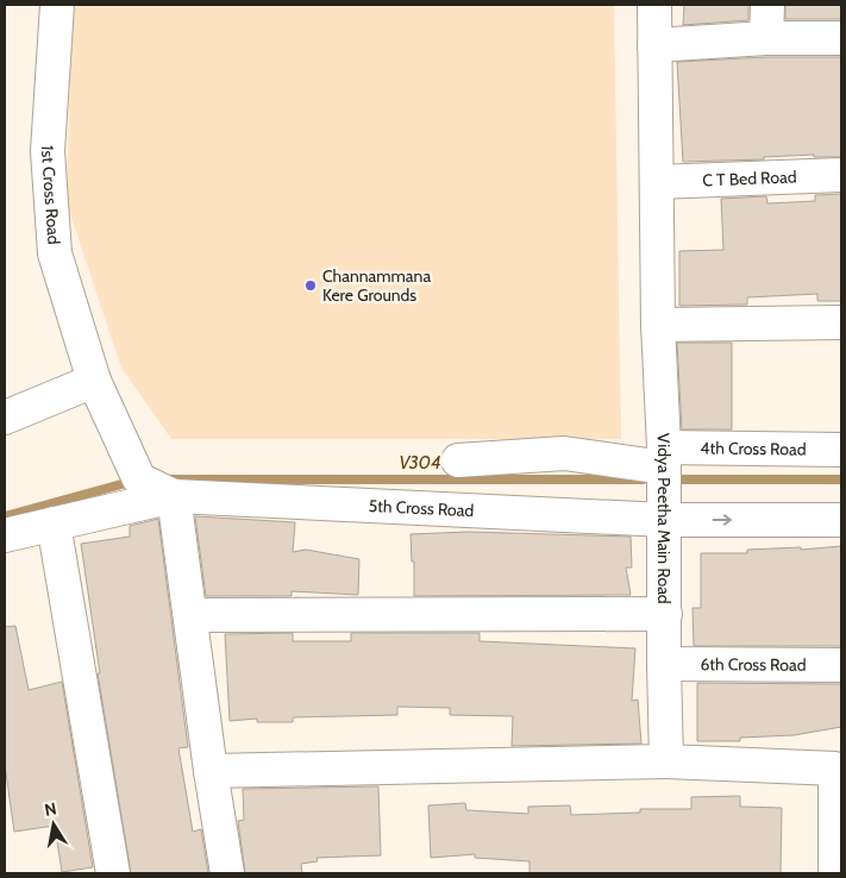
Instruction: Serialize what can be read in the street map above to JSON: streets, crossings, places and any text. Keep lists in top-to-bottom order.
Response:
{
  "streets": {
    "street": [
      "C T Bed Road",
      "1st Cross Road",
      "4th Cross Road",
      "5th Cross Road",
      "Vidya Peetha Main Road",
      "6th Cross Road"
    ]
  },
  "crossings": [
    ["C T Bed Road", "Vidya Peetha Main Road"],
    ["1st Cross Road", "5th Cross Road"],
    ["4th Cross Road", "5th Cross Road"],
    ["4th Cross Road", "Vidya Peetha Main Road"],
    ["5th Cross Road", "Vidya Peetha Main Road"],
    ["Vidya Peetha Main Road", "6th Cross Road"]
  ],
  "water": ["V304"],
  "places": ["Channammana Kere Grounds"],
  "north": "top"
}
